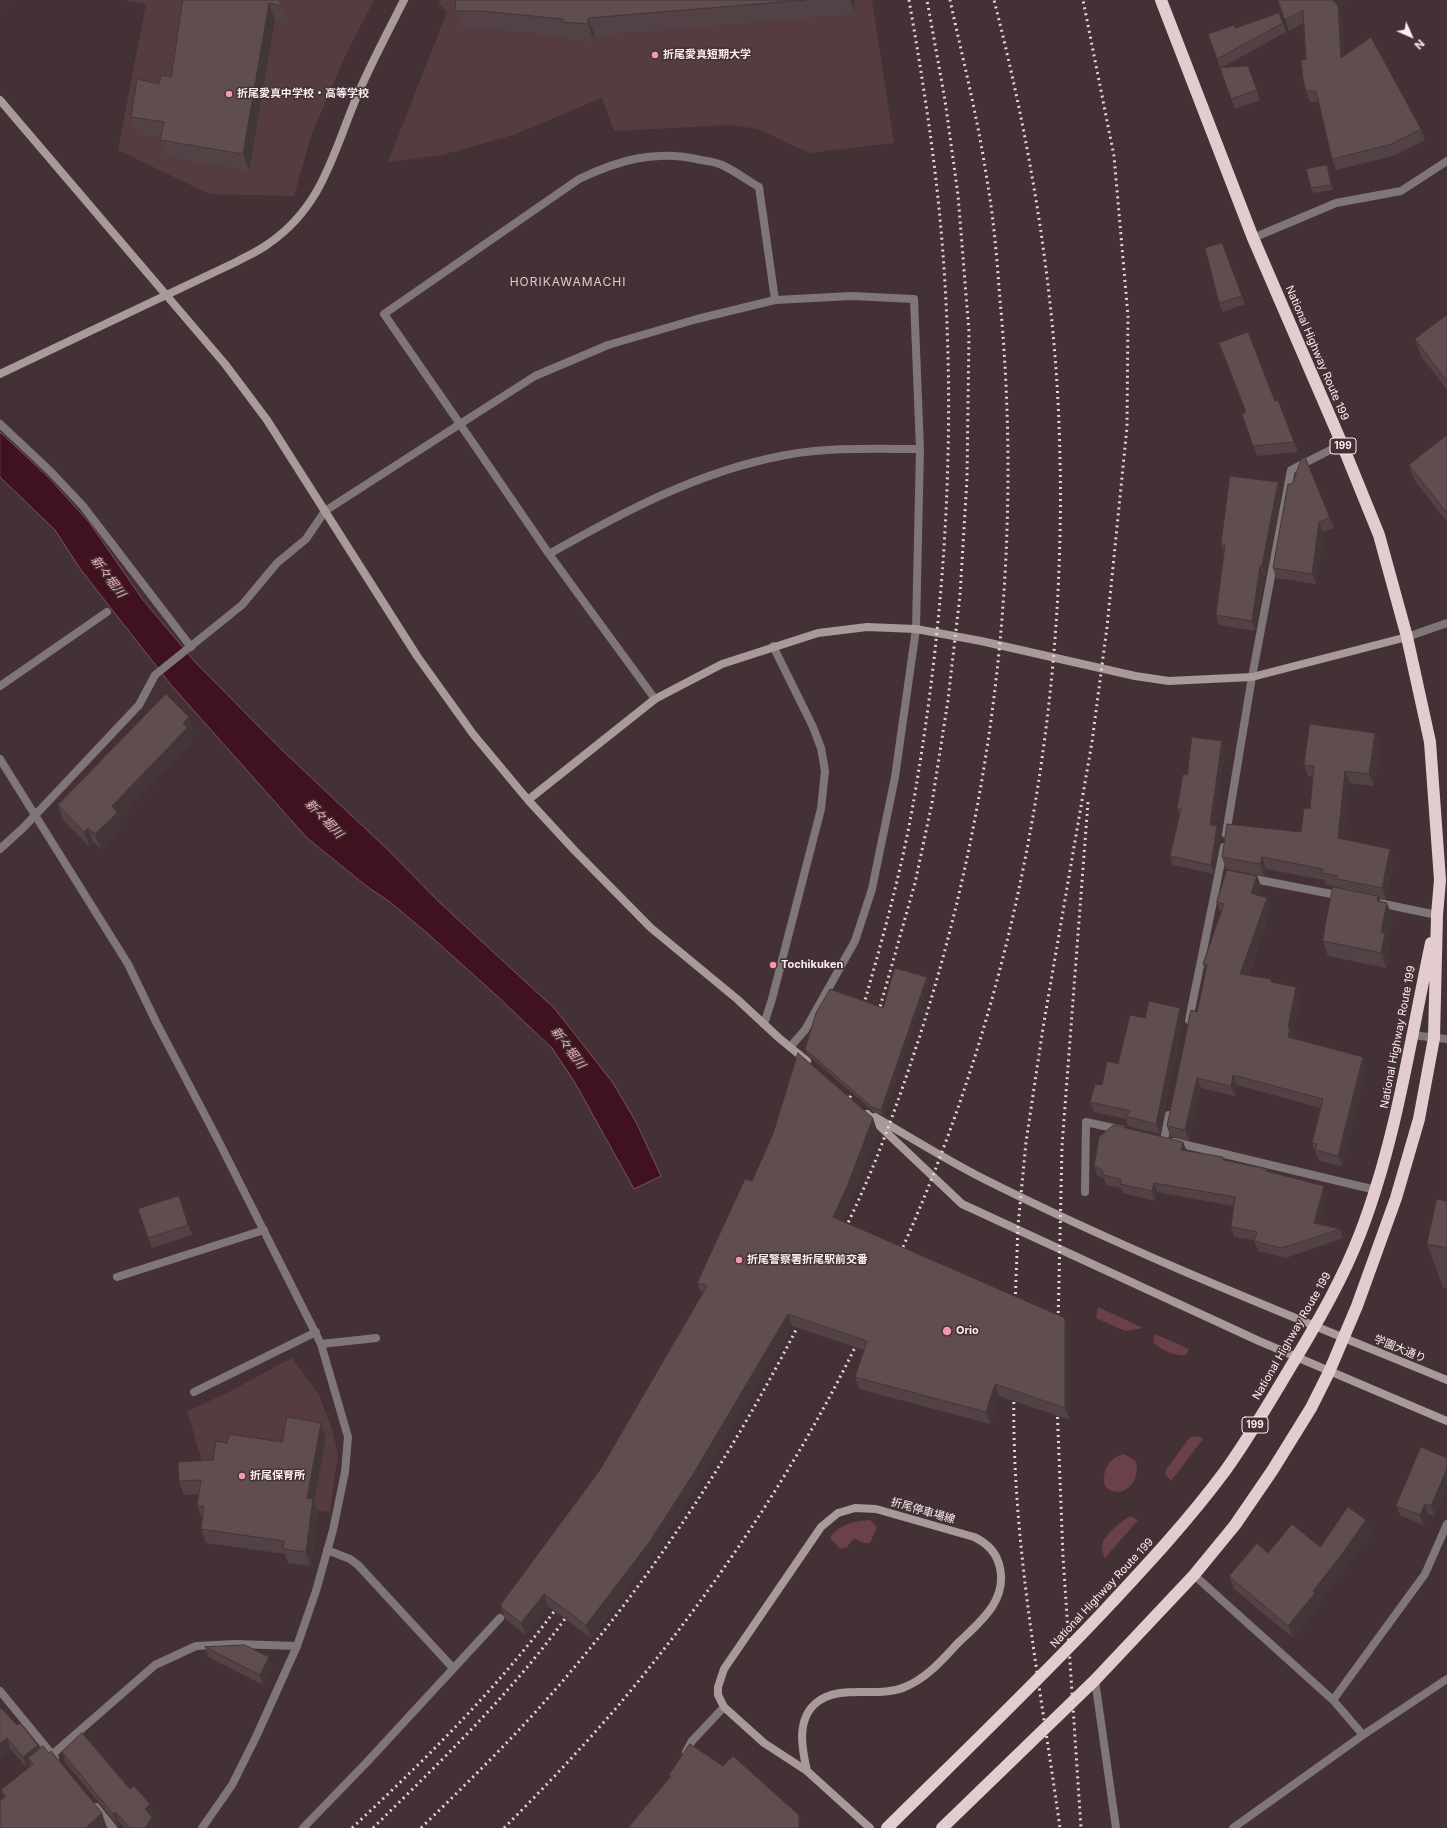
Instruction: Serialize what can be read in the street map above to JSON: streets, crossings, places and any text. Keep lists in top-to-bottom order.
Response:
{
  "streets": {
    "highway": ["National Highway Route 199", "199"],
    "street": ["学園大通り", "折尾停車場線"]
  },
  "crossings": [
    ["National Highway Route 199", "学園大通り"]
  ],
  "districts": ["HORIKAWAMACHI"],
  "water": ["新々堀川"],
  "places": [
    "折尾愛真短期大学",
    "折尾愛真中学校・高等学校",
    "Tochikuken",
    "折尾警察署折尾駅前交番",
    "Orio",
    "折尾保育所"
  ],
  "north": "bottom right"
}
